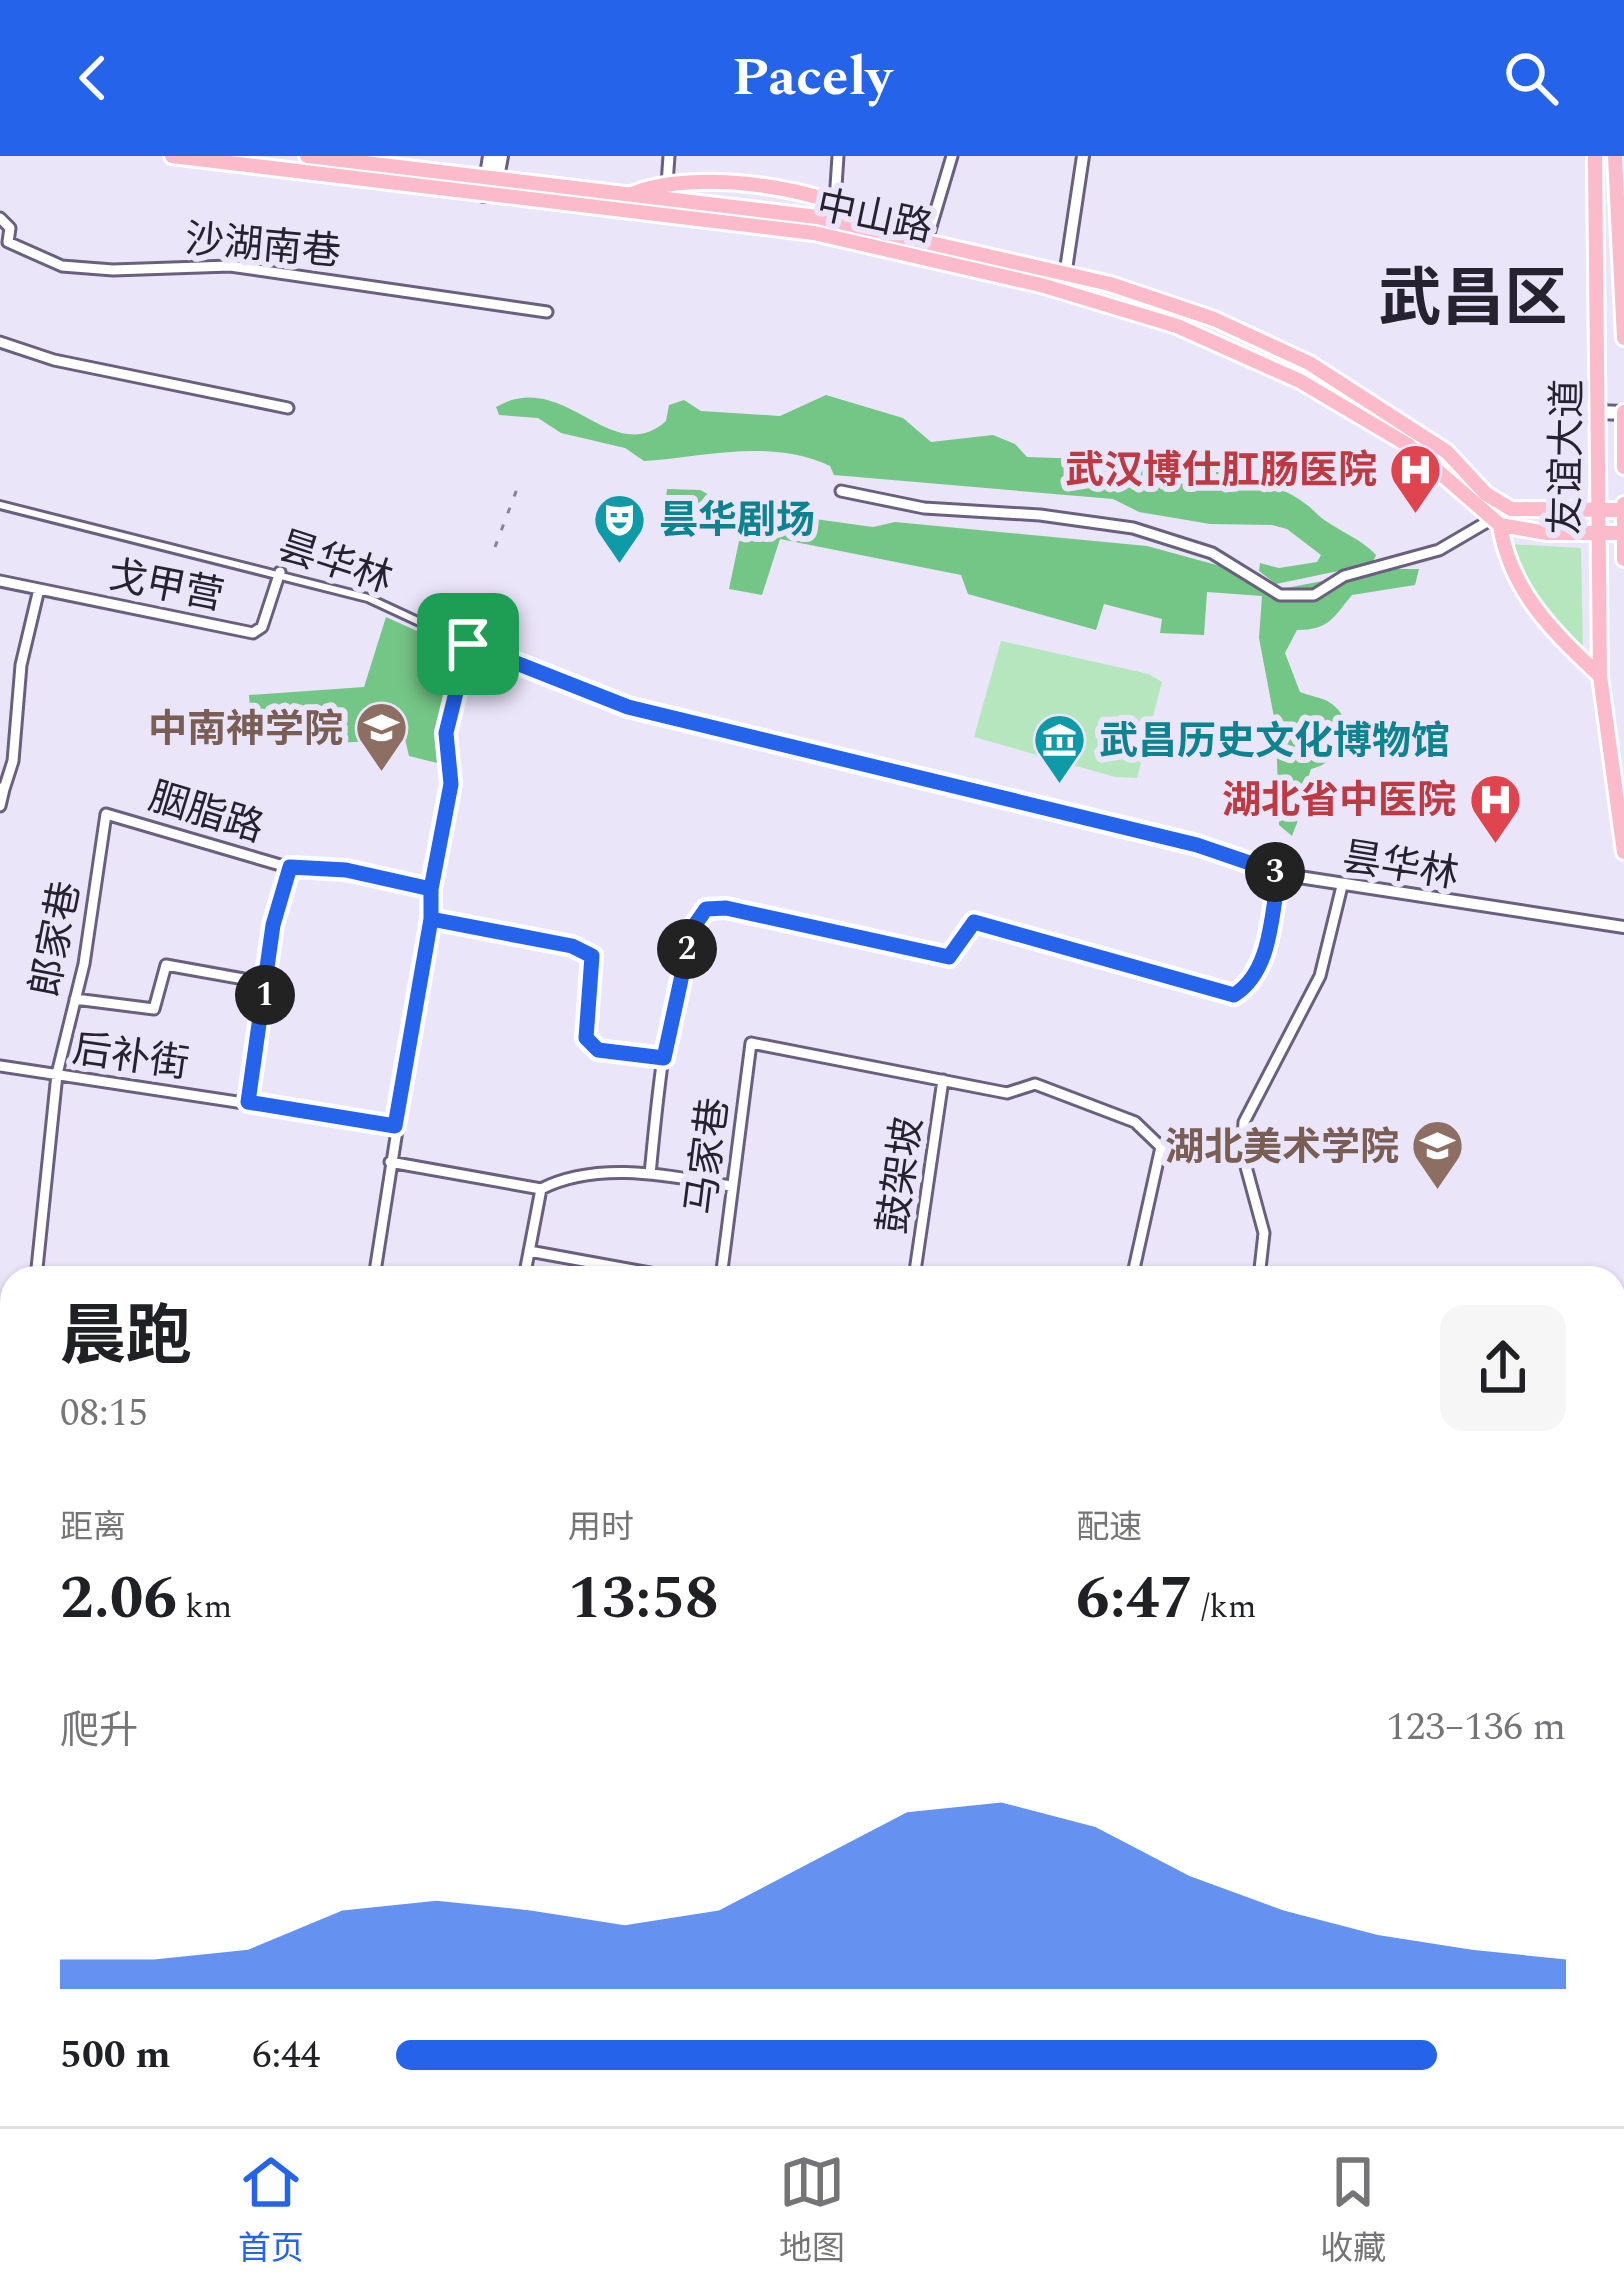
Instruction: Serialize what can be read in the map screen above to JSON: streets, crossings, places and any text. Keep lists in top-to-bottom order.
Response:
{
  "streets": {
    "main road": ["中山路", "友谊大道"],
    "street": [
      "沙湖南巷",
      "昙华林",
      "戈甲营",
      "胭脂路",
      "郎家巷",
      "后补街",
      "马家巷",
      "鼓架坡"
    ]
  },
  "crossings": [
    ["中山路", "友谊大道"],
    ["昙华林", "戈甲营"],
    ["胭脂路", "郎家巷"],
    ["郎家巷", "后补街"],
    ["马家巷", "鼓架坡"]
  ],
  "districts": ["武昌区"],
  "places": {
    "hospital": ["武汉博仕肛肠医院", "湖北省中医院"],
    "theatre": ["昙华剧场"],
    "school or university": ["中南神学院", "湖北美术学院"],
    "museum": ["武昌历史文化博物馆"]
  },
  "page": {
    "header": "Pacely",
    "pins": ["3", "2", "1"],
    "heading": ["晨跑", "08:15"],
    "stats": [
      ["距离", "2.06 km"],
      ["用时", "13:58"],
      ["配速", "6:47 /km"]
    ],
    "chart": ["爬升", "123–136 m"],
    "list": [
      {
        "name": "500 m",
        "note": "6:44"
      }
    ],
    "tabs": ["首页", "地图", "收藏"]
  }
}
